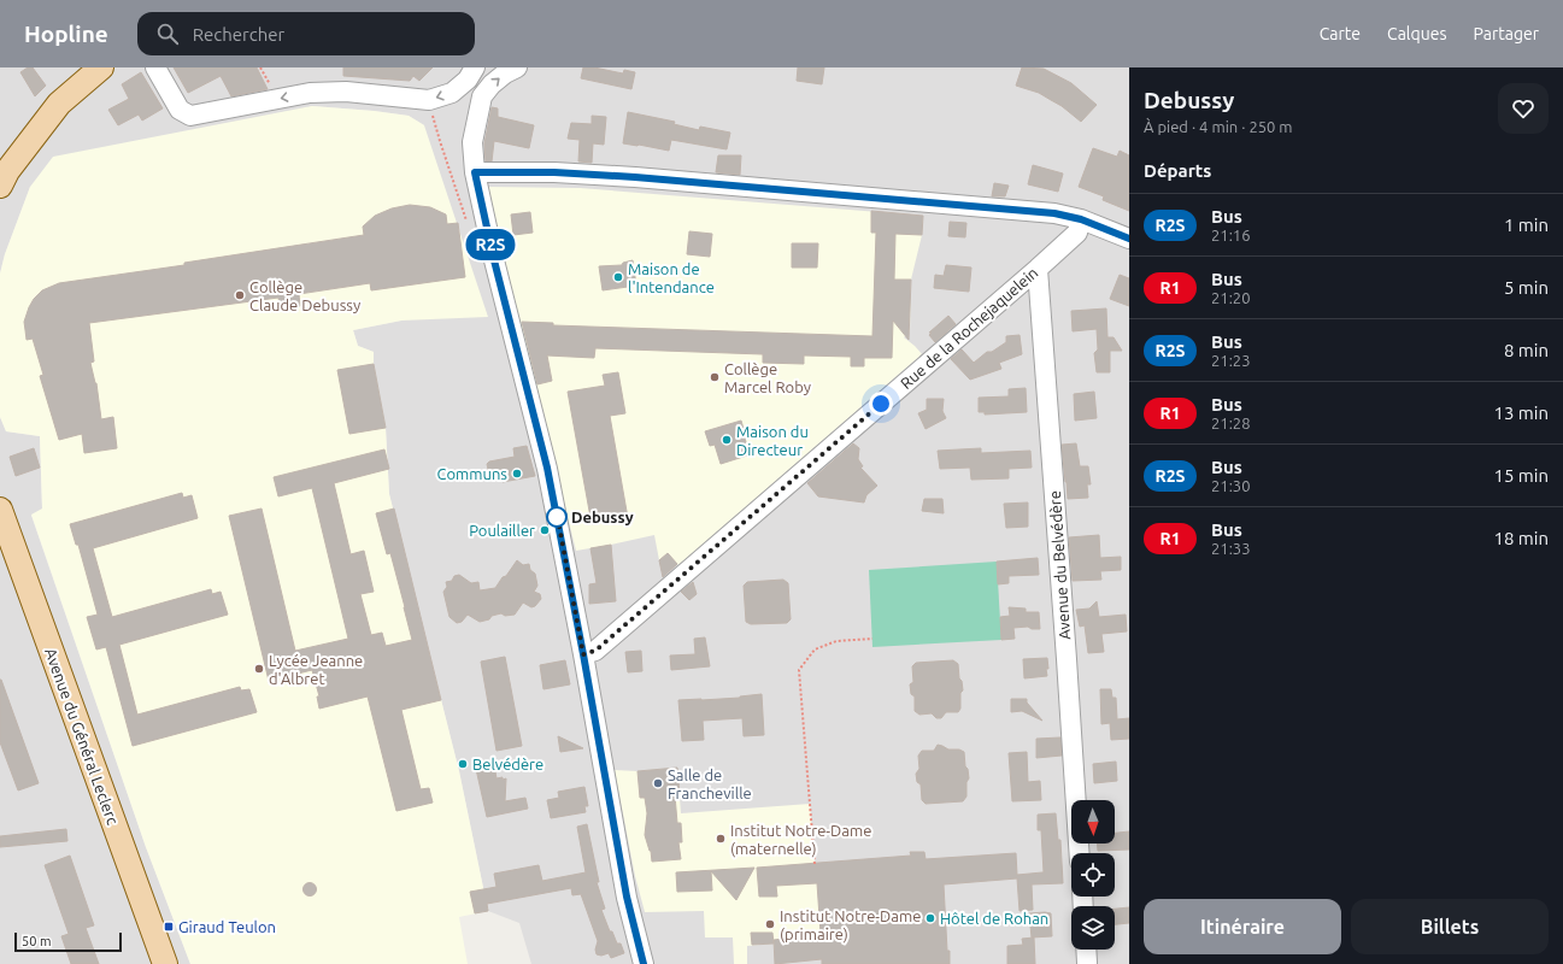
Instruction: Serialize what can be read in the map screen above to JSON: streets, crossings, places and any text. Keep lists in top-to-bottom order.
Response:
{
  "streets": {
    "main road": ["Avenue du Général Leclerc"],
    "street": ["Rue de la Rochejaquelein", "Avenue du Belvédère"]
  },
  "crossings": [
    ["Rue de la Rochejaquelein", "Avenue du Belvédère"]
  ],
  "places": {
    "other": [
      "Maison de l'Intendance",
      "Collège Claude Debussy",
      "Collège Marcel Roby",
      "Maison du Directeur",
      "Communs",
      "Debussy",
      "Poulailler",
      "Lycée Jeanne d'Albret",
      "Belvédère",
      "Salle de Francheville",
      "Institut Notre-Dame (maternelle)",
      "Hôtel de Rohan",
      "Institut Notre-Dame (primaire)"
    ],
    "transit": ["Giraud Teulon"]
  },
  "lines": ["bus line R2S"],
  "scale_bar": "50 m",
  "north": "bottom",
  "page": {
    "header": "Hopline",
    "search": "Rechercher",
    "nav": ["Carte", "Calques", "Partager"],
    "on_map": "R2S",
    "heading": [
      ["Debussy", "À pied · 4 min · 250 m"],
      "Départs"
    ],
    "list": [
      {
        "mark": "R2S",
        "name": "Bus",
        "note": "21:16",
        "value": "1 min"
      },
      {
        "mark": "R1",
        "name": "Bus",
        "note": "21:20",
        "value": "5 min"
      },
      {
        "mark": "R2S",
        "name": "Bus",
        "note": "21:23",
        "value": "8 min"
      },
      {
        "mark": "R1",
        "name": "Bus",
        "note": "21:28",
        "value": "13 min"
      },
      {
        "mark": "R2S",
        "name": "Bus",
        "note": "21:30",
        "value": "15 min"
      },
      {
        "mark": "R1",
        "name": "Bus",
        "note": "21:33",
        "value": "18 min"
      }
    ],
    "buttons": ["Itinéraire", "Billets"],
    "scale": "50 m"
  }
}
